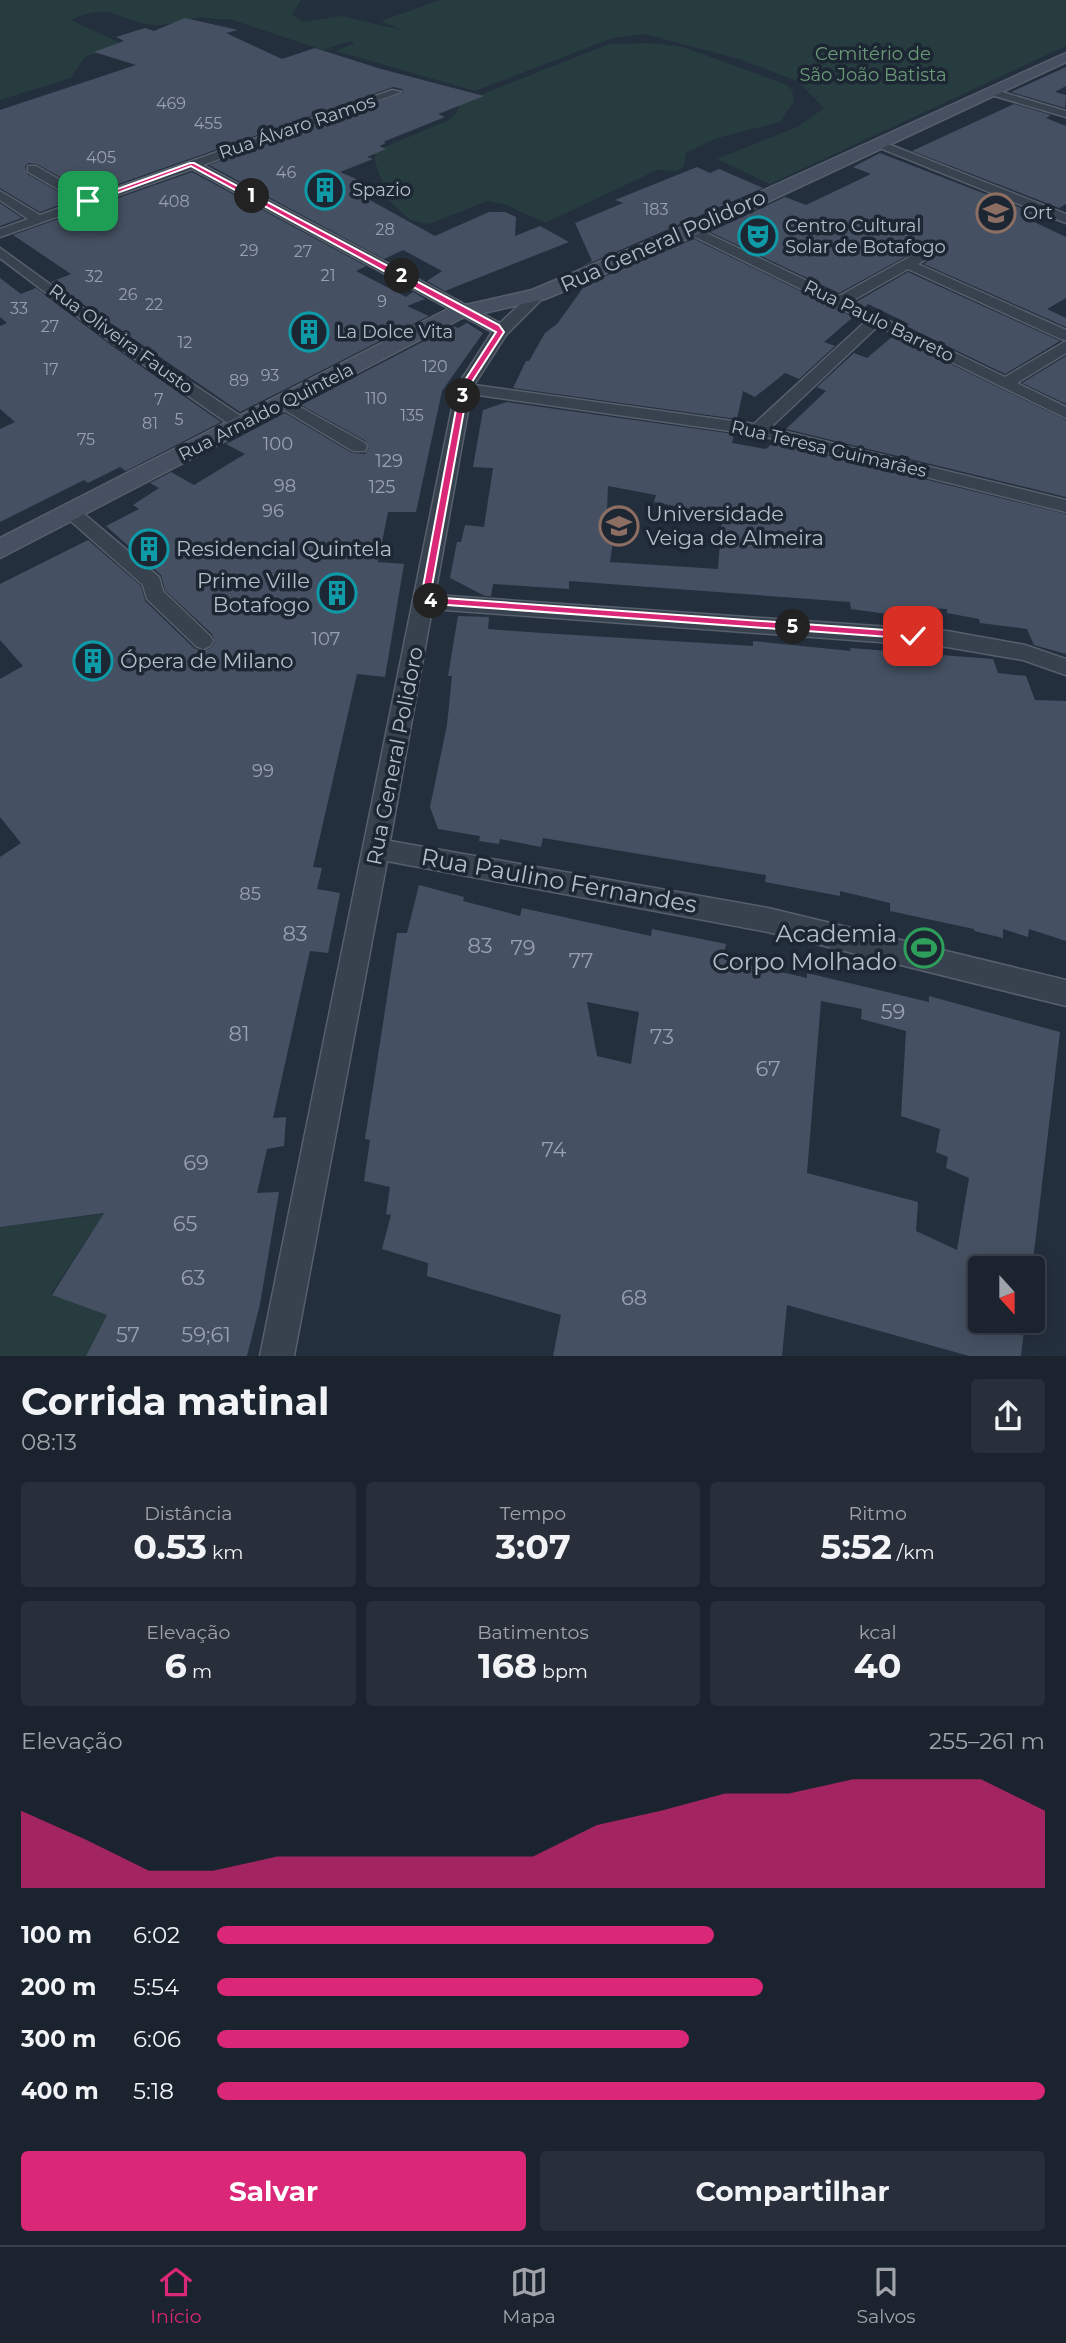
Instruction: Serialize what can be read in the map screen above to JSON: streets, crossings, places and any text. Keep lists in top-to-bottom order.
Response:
{
  "streets": {
    "main road": ["Rua General Polidoro", "Rua Arnaldo Quintela"],
    "street": [
      "Rua Álvaro Ramos",
      "Rua Paulo Barreto",
      "Rua Oliveira Fausto",
      "Rua Teresa Guimarães",
      "Rua Paulino Fernandes"
    ]
  },
  "crossings": [
    ["Rua General Polidoro", "Rua Paulo Barreto"],
    ["Rua General Polidoro", "Rua Arnaldo Quintela"],
    ["Rua General Polidoro", "Rua Teresa Guimarães"],
    ["Rua General Polidoro", "Rua Paulino Fernandes"],
    ["Rua Oliveira Fausto", "Rua Arnaldo Quintela"]
  ],
  "parks": ["Cemitério de São João Batista"],
  "places": {
    "building": [
      "Spazio",
      "La Dolce Vita",
      "Residencial Quintela",
      "Prime Ville Botafogo",
      "Ópera de Milano"
    ],
    "school or university": ["Ort", "Universidade Veiga de Almeira"],
    "theatre": ["Centro Cultural Solar de Botafogo"],
    "sports": ["Academia Corpo Molhado"]
  },
  "house_numbers": [
    "469",
    "455",
    "405",
    "46",
    "408",
    "183",
    "28",
    "29",
    "27",
    "21",
    "32",
    "26",
    "9",
    "22",
    "33",
    "27",
    "12",
    "120",
    "17",
    "93",
    "89",
    "110",
    "7",
    "135",
    "5",
    "81",
    "75",
    "100",
    "129",
    "98",
    "125",
    "96",
    "107",
    "99",
    "85",
    "83",
    "83",
    "79",
    "77",
    "59",
    "81",
    "73",
    "67",
    "74",
    "69",
    "65",
    "63",
    "68",
    "57",
    "59;61"
  ],
  "north": "bottom",
  "page": {
    "pins": [
      "1",
      "2",
      "3",
      "4",
      "5"
    ],
    "heading": ["Corrida matinal", "08:13"],
    "stats": [
      ["Distância", "0.53 km"],
      ["Tempo", "3:07"],
      ["Ritmo", "5:52 /km"],
      ["Elevação", "6 m"],
      ["Batimentos", "168 bpm"],
      ["kcal", "40"]
    ],
    "chart": ["Elevação", "255–261 m"],
    "list": [
      {
        "name": "100 m",
        "note": "6:02"
      },
      {
        "name": "200 m",
        "note": "5:54"
      },
      {
        "name": "300 m",
        "note": "6:06"
      },
      {
        "name": "400 m",
        "note": "5:18"
      }
    ],
    "buttons": ["Salvar", "Compartilhar"],
    "tabs": ["Início", "Mapa", "Salvos"]
  }
}
